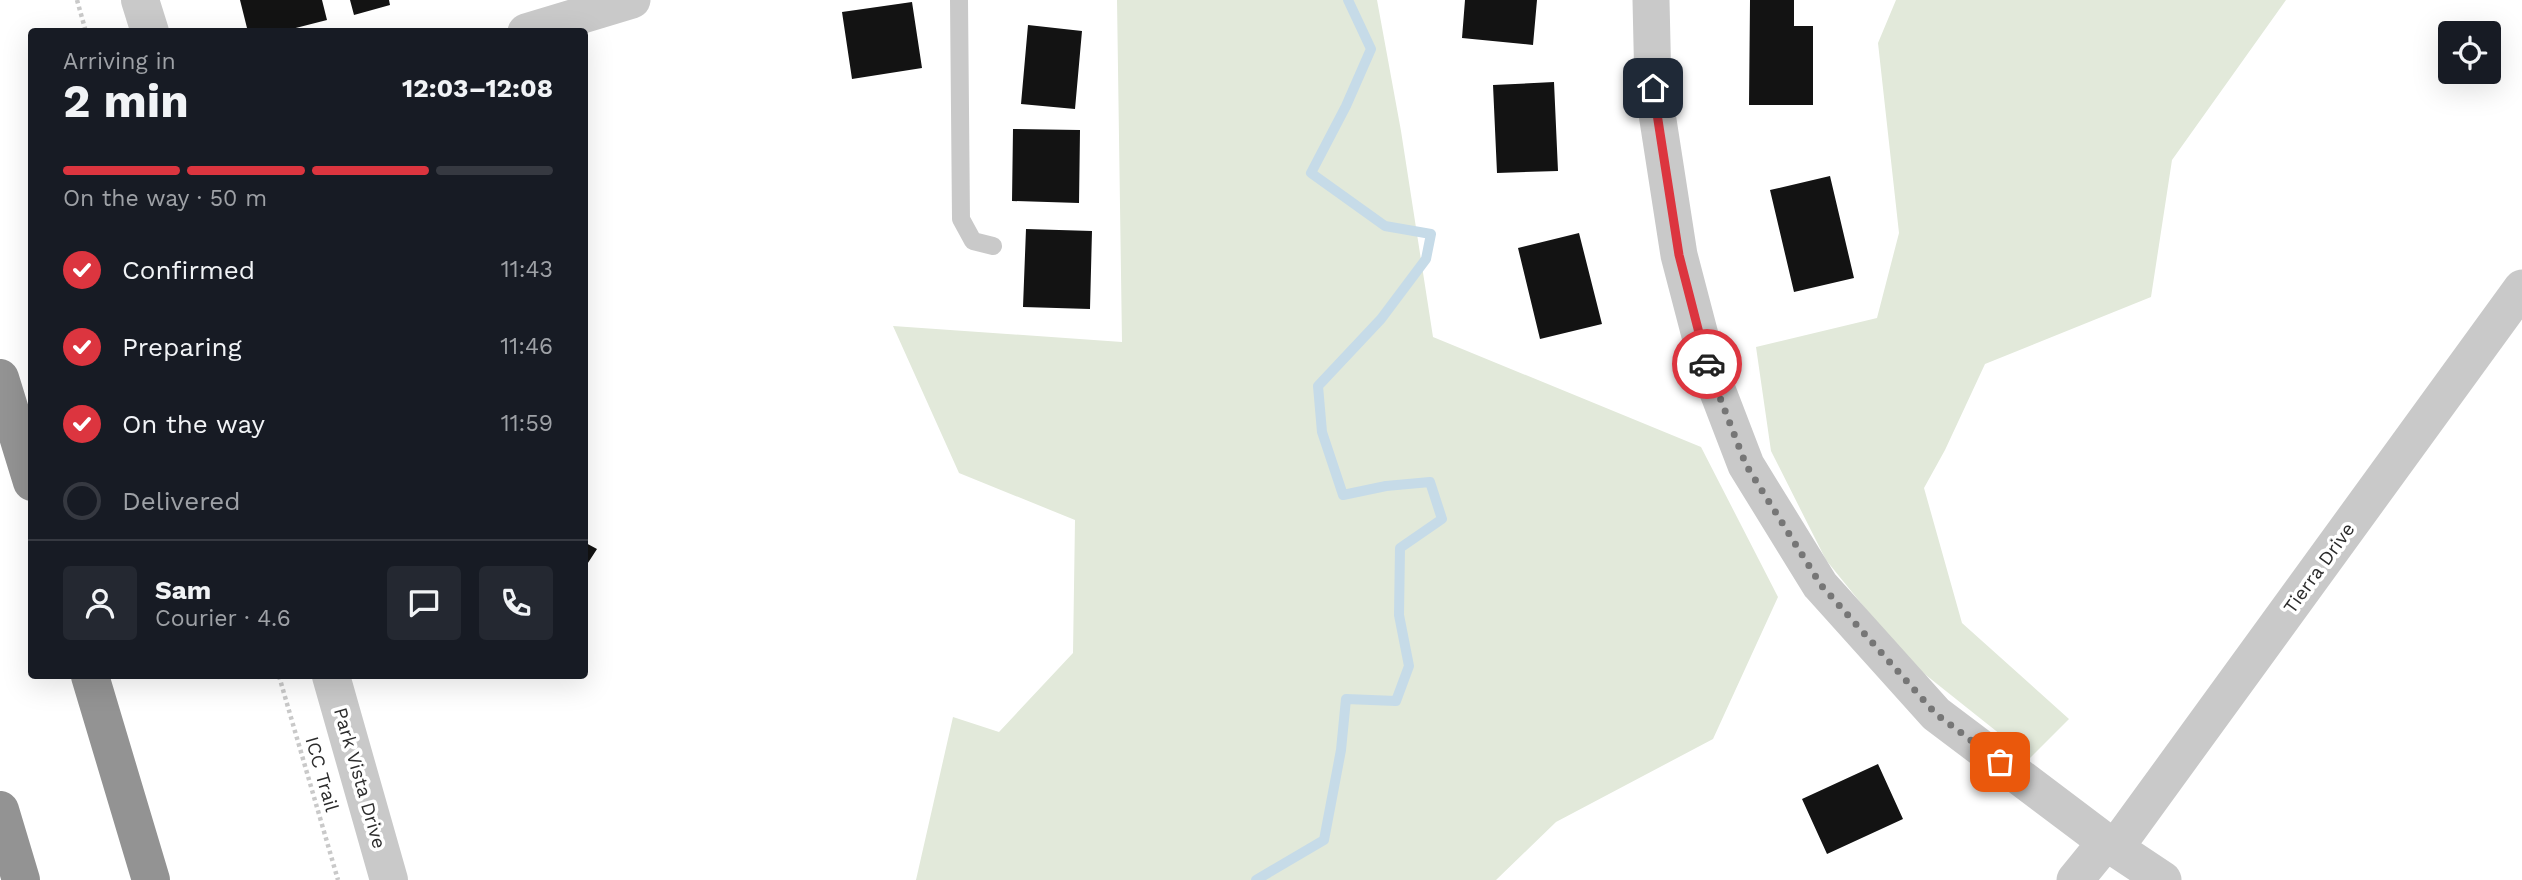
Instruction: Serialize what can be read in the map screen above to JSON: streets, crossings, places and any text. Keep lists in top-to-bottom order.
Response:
{
  "streets": {
    "street": ["Tierra Drive", "Park Vista Drive"],
    "path": ["ICC Trail"]
  },
  "page": {
    "heading": ["2 min", "Arriving in", "12:03–12:08"],
    "panel": ["Sam", "Courier · 4.6"],
    "bar": "On the way · 50 m",
    "list": [
      ["Confirmed", "11:43"],
      ["Preparing", "11:46"],
      ["On the way", "11:59"],
      "Delivered"
    ]
  }
}
